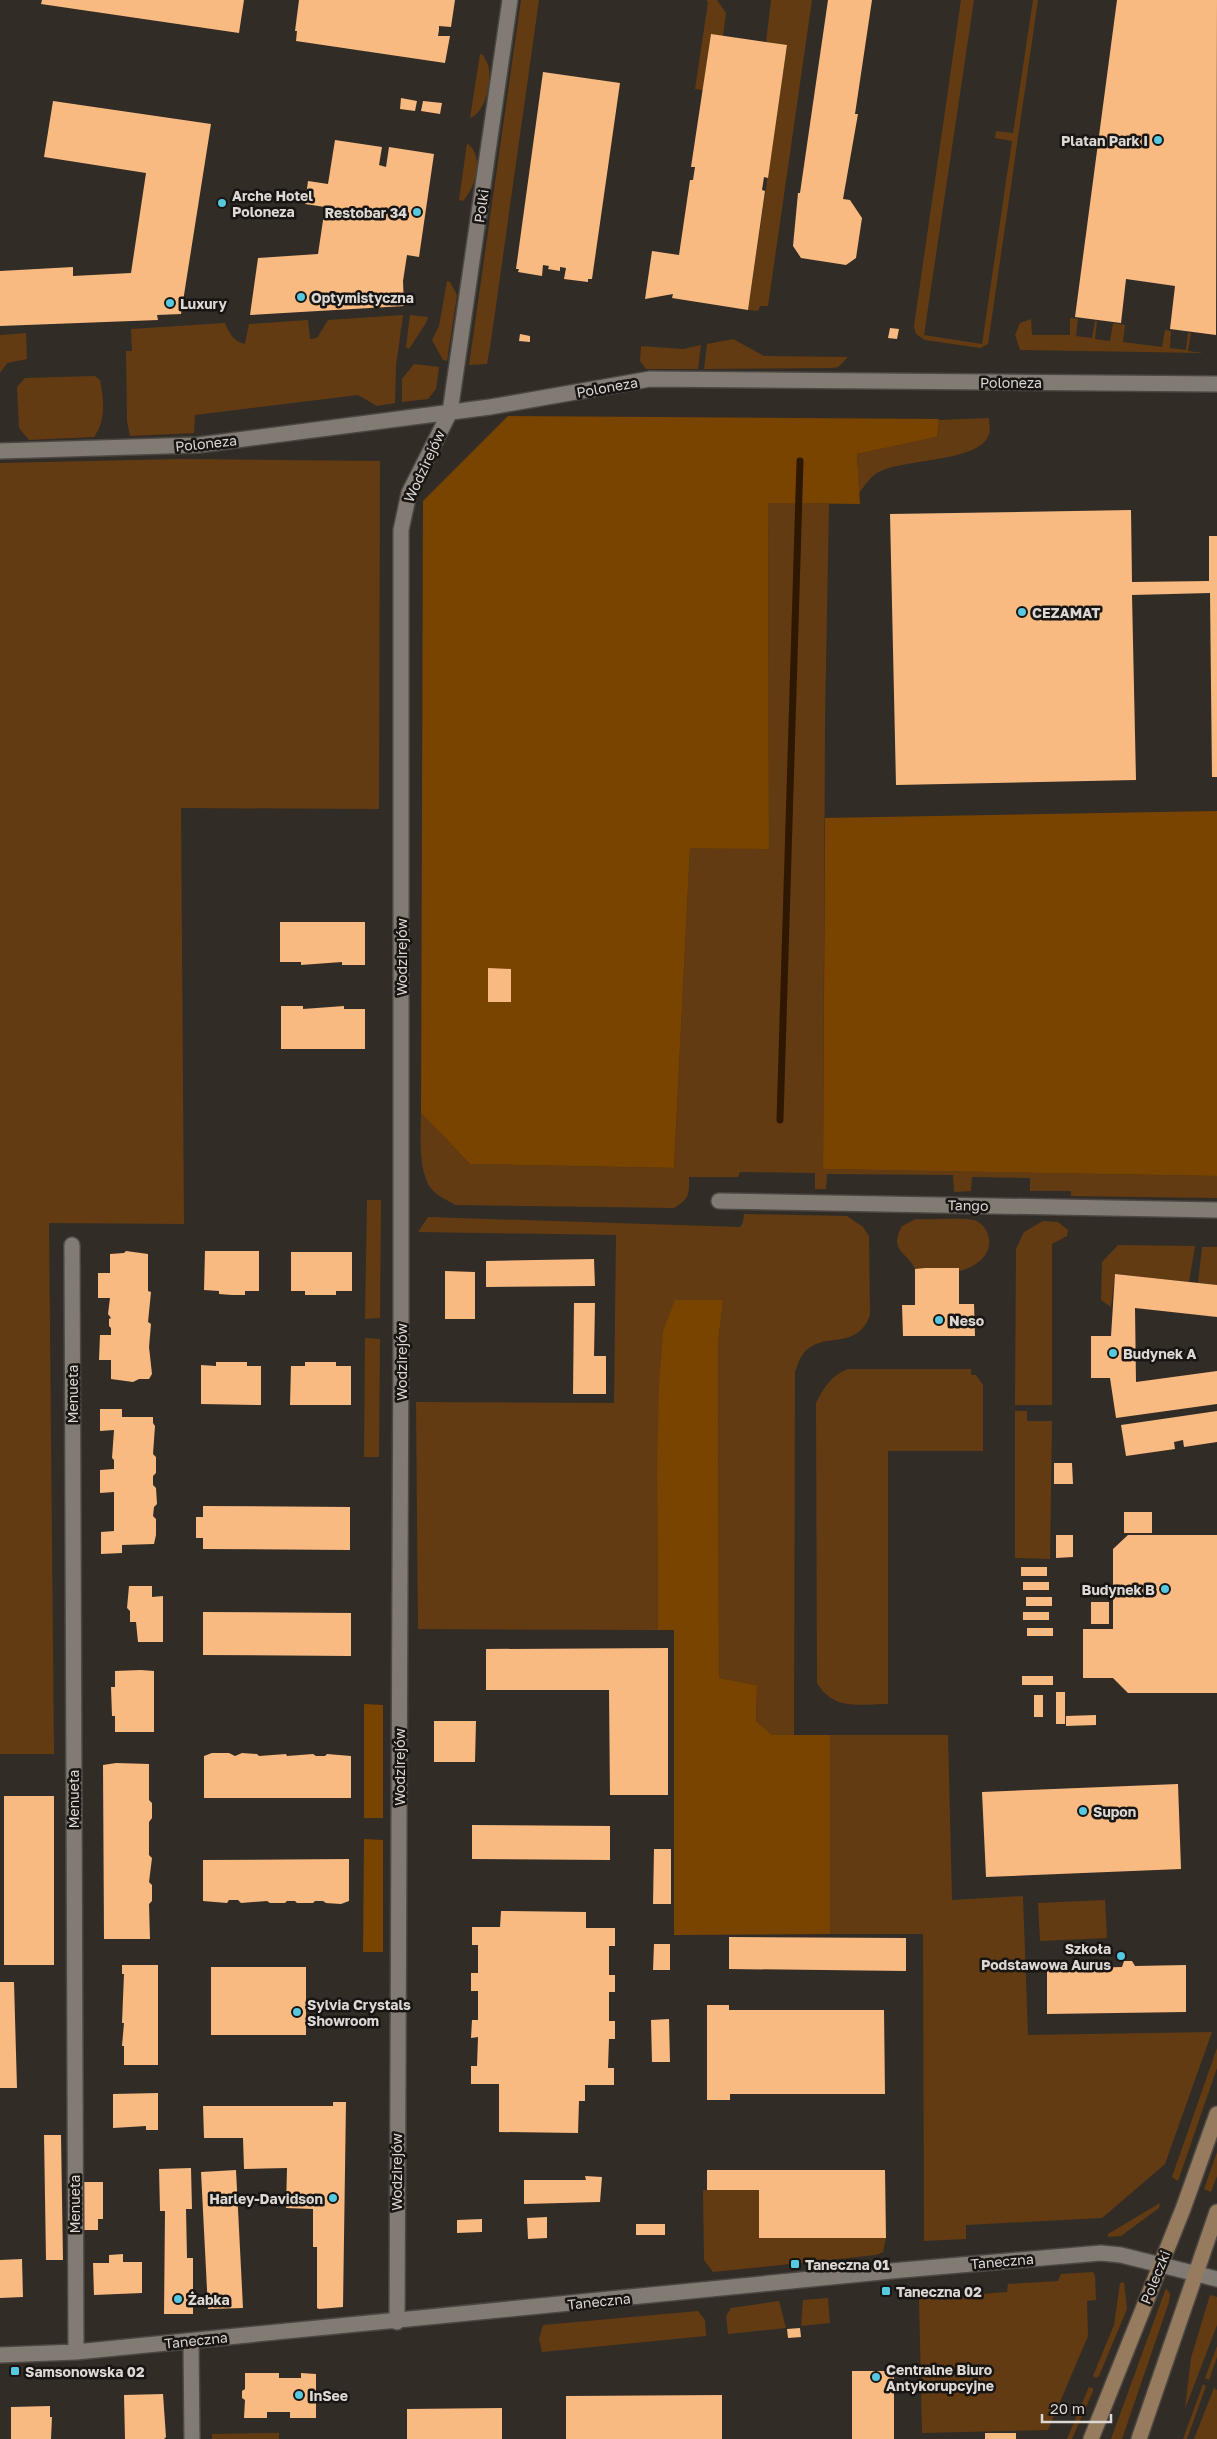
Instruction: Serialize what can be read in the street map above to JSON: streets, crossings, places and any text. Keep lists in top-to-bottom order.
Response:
{
  "streets": {
    "main road": ["Poleczki"],
    "street": [
      "Polki",
      "Poloneza",
      "Wodzirejów",
      "Tango",
      "Menueta",
      "Taneczna"
    ]
  },
  "crossings": [
    ["Polki", "Poloneza"],
    ["Polki", "Wodzirejów"],
    ["Poloneza", "Wodzirejów"],
    ["Wodzirejów", "Taneczna"],
    ["Menueta", "Taneczna"],
    ["Taneczna", "Poleczki"]
  ],
  "places": {
    "other": [
      "Platan Park I",
      "Arche Hotel Poloneza",
      "Restobar 34",
      "Optymistyczna",
      "Luxury",
      "CEZAMAT",
      "Neso",
      "Budynek A",
      "Budynek B",
      "Supon",
      "Szkoła Podstawowa Aurus",
      "Sylvia Crystals Showroom",
      "Harley-Davidson",
      "Żabka",
      "Centralne Biuro Antykorupcyjne",
      "InSee"
    ],
    "transit": ["Taneczna 01", "Taneczna 02", "Samsonowska 02"]
  },
  "scale_bar": "20 m"
}
